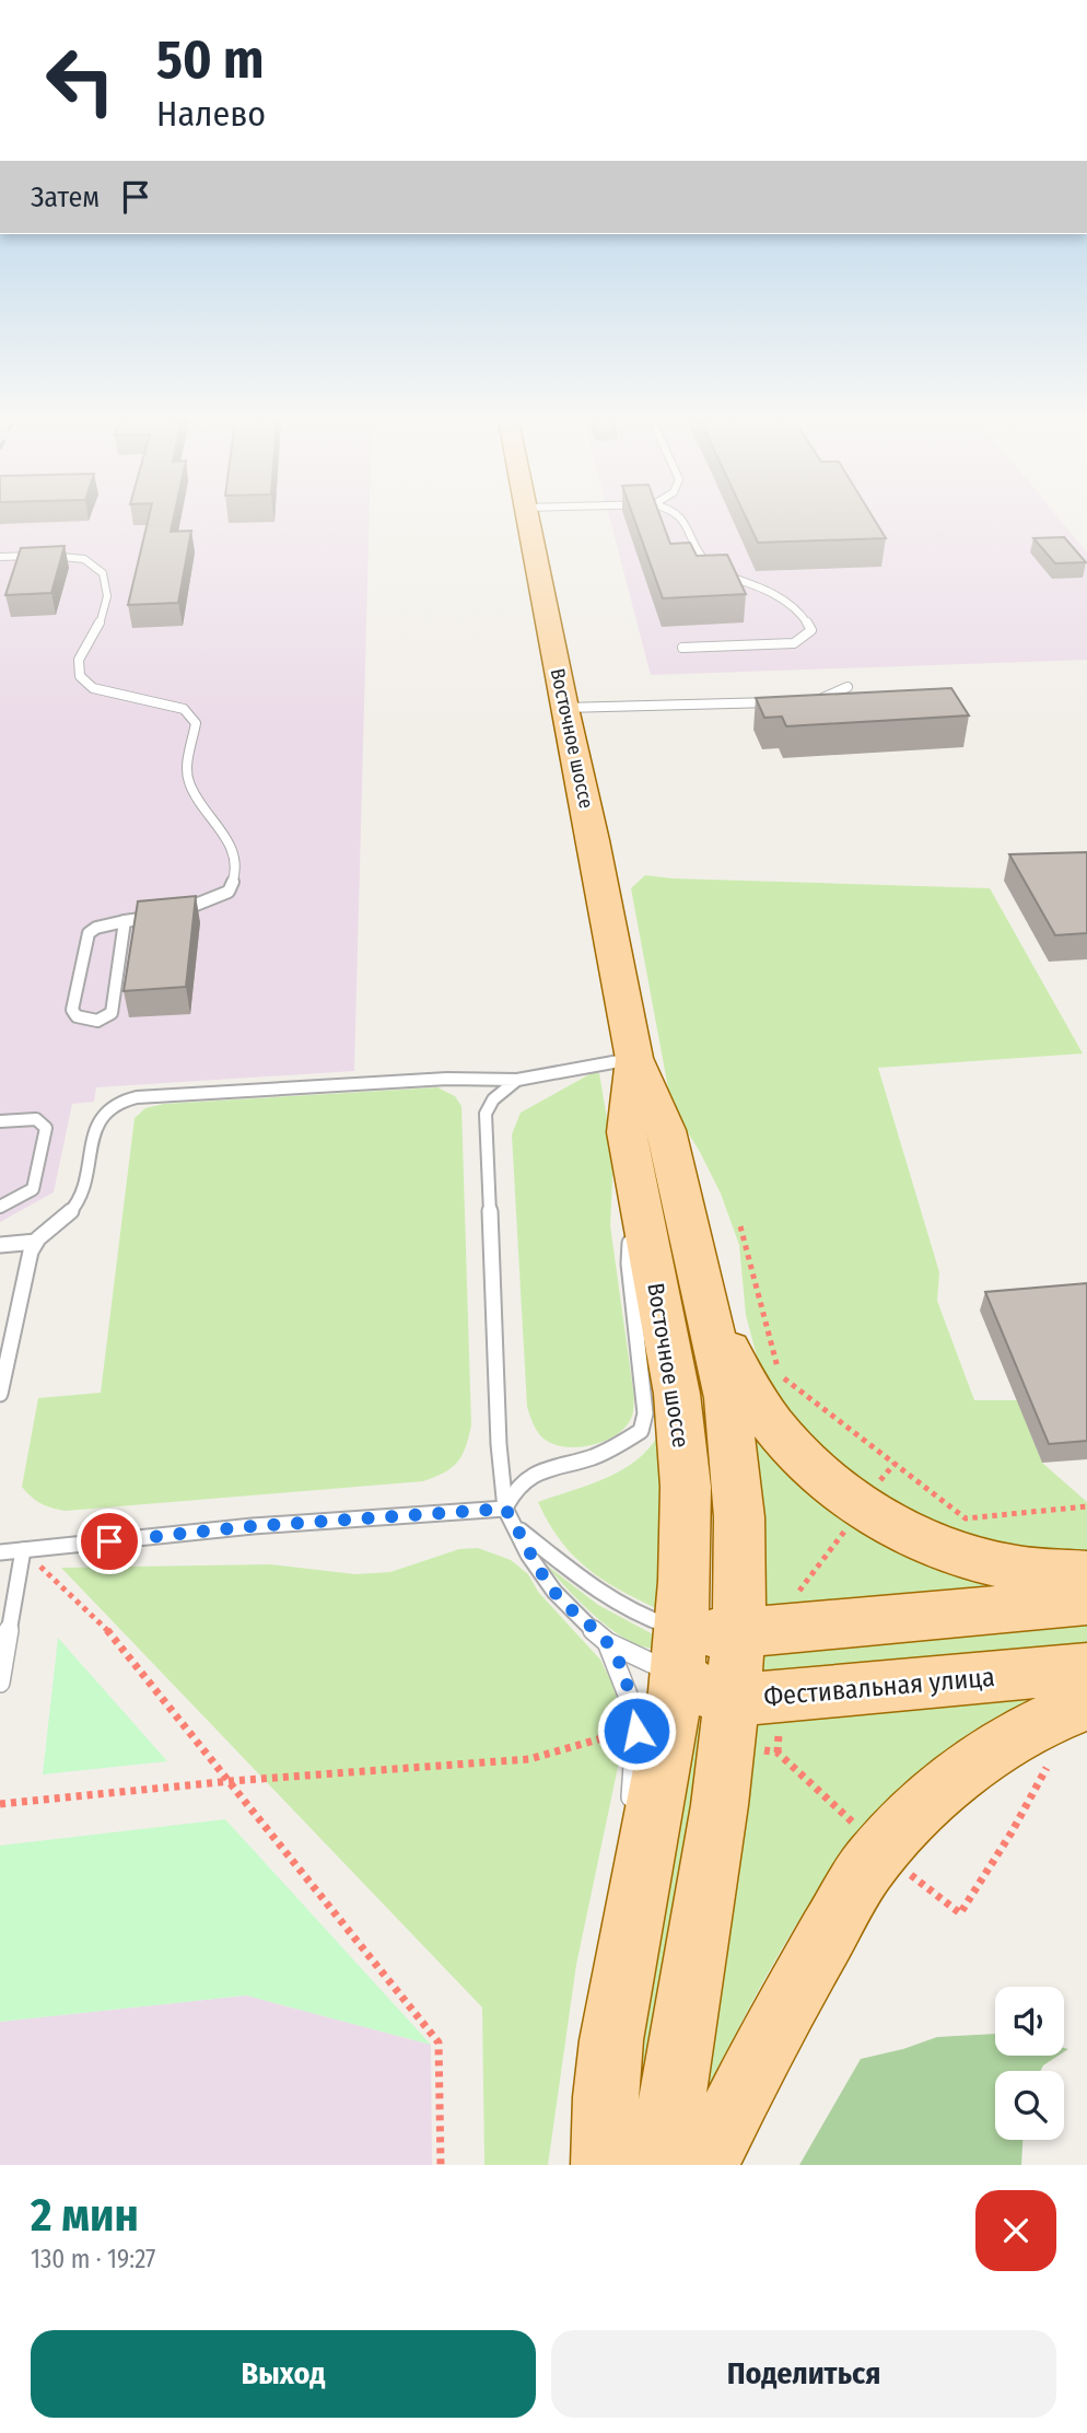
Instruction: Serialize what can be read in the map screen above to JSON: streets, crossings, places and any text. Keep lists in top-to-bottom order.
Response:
{
  "streets": {
    "main road": ["Восточное шоссе", "Фестивальная улица"]
  },
  "crossings": [
    ["Восточное шоссе", "Фестивальная улица"]
  ],
  "page": {
    "turn": ["50 m", "Налево"],
    "then": "Затем",
    "heading": ["2 мин", "130 m · 19:27"],
    "buttons": ["Выход", "Поделиться"]
  }
}
